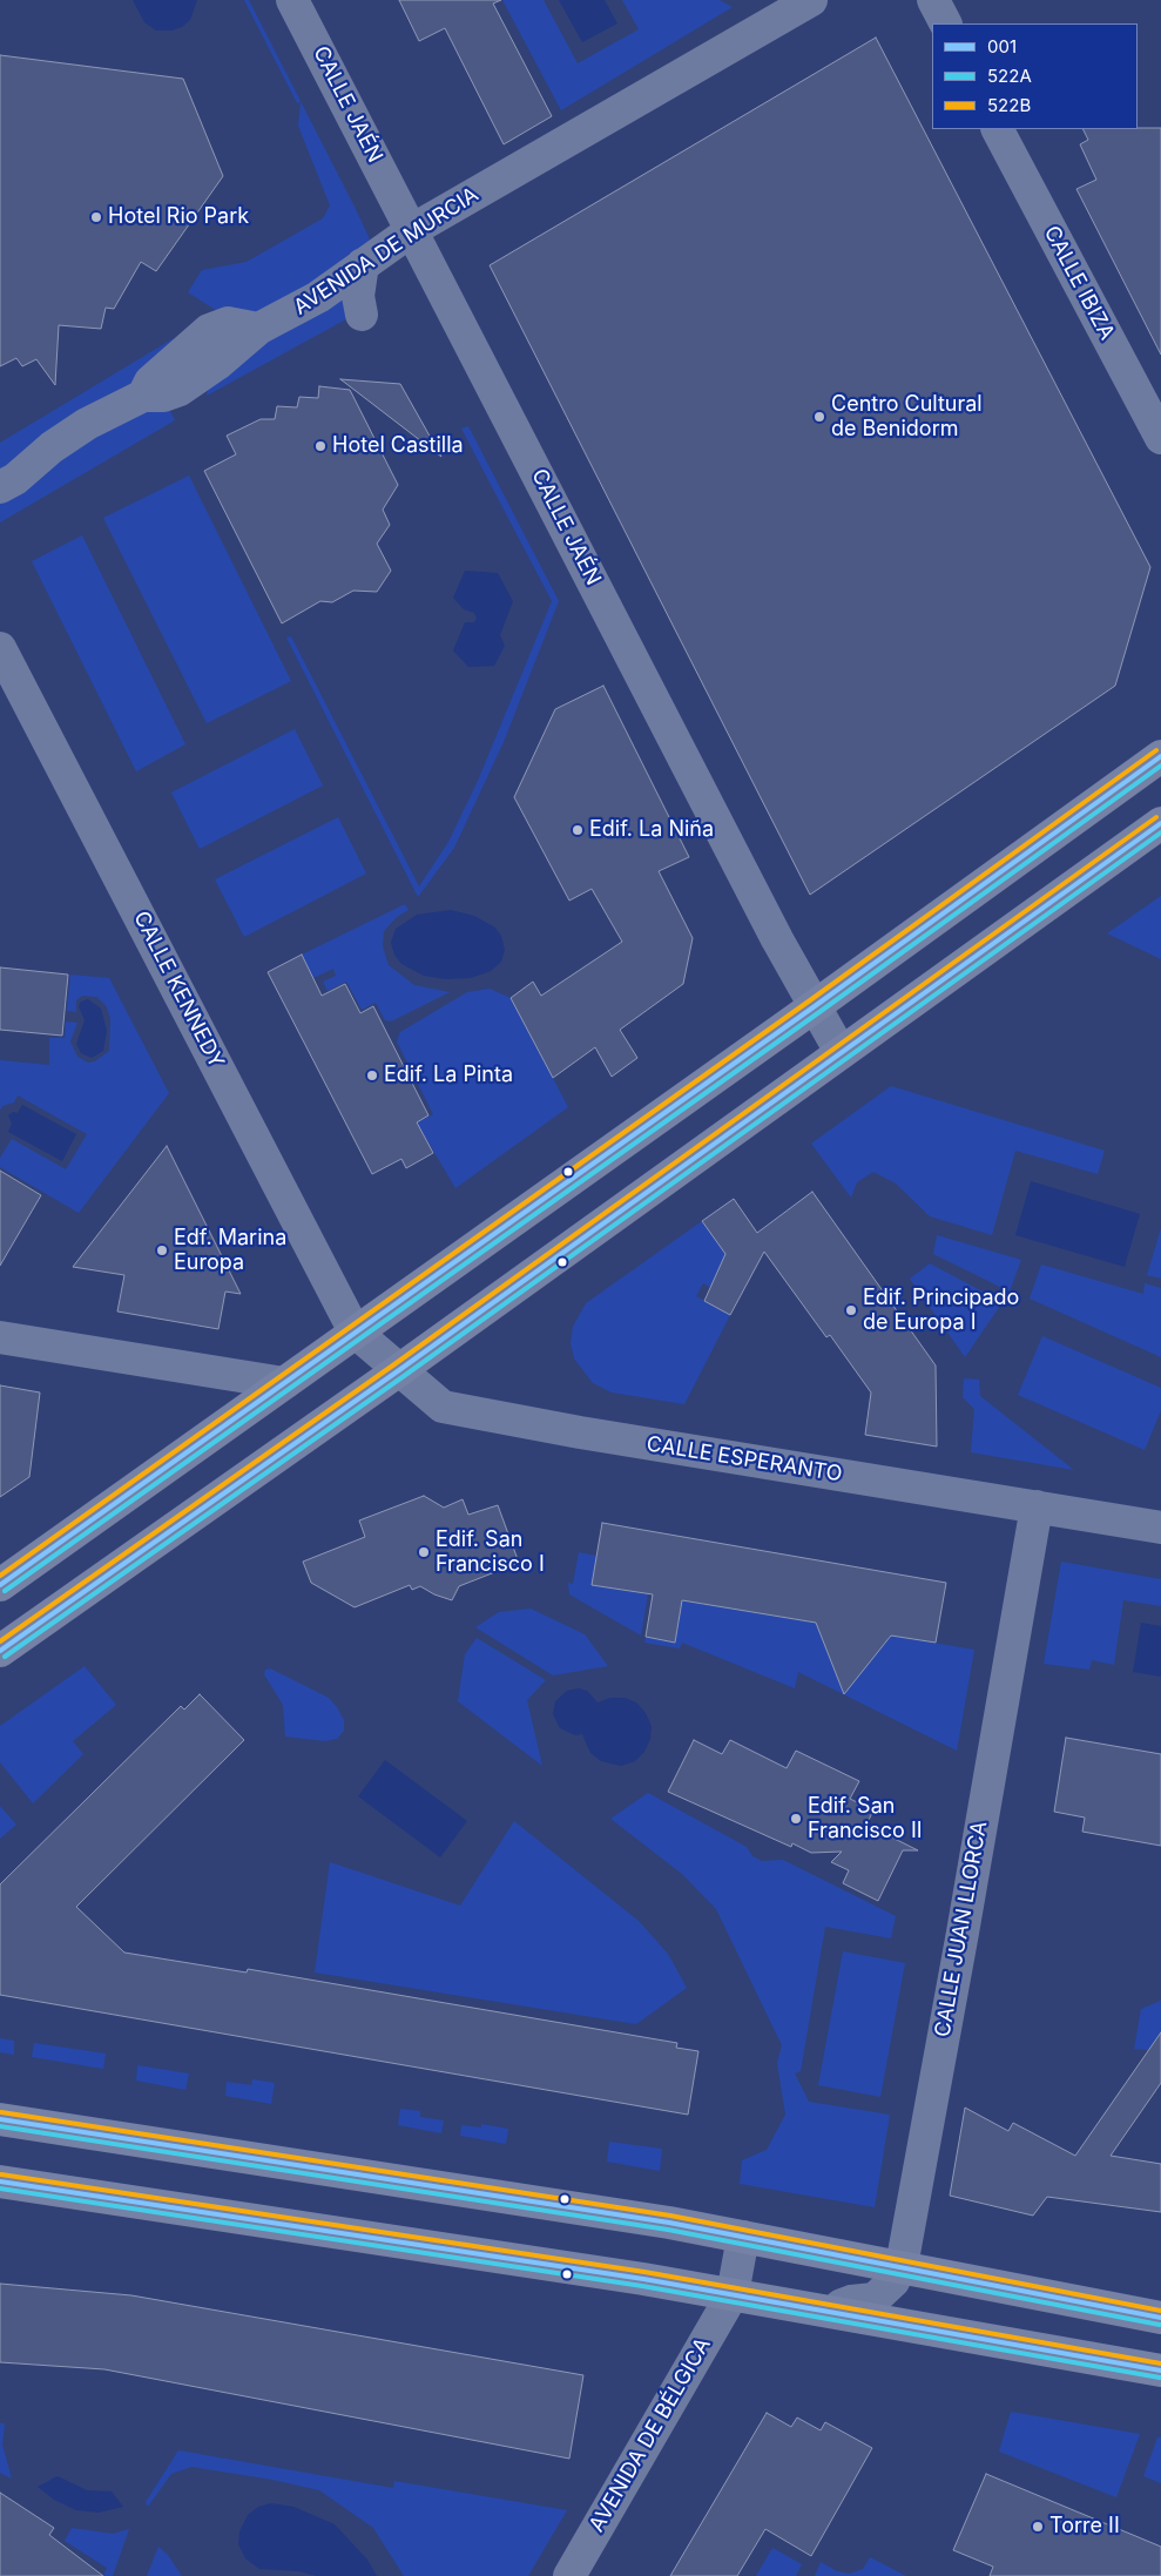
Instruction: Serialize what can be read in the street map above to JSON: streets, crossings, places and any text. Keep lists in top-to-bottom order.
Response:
{
  "streets": {
    "street": [
      "CALLE JAÉN",
      "AVENIDA DE MURCIA",
      "CALLE IBIZA",
      "CALLE KENNEDY",
      "CALLE ESPERANTO",
      "CALLE JUAN LLORCA",
      "AVENIDA DE BÉLGICA"
    ]
  },
  "crossings": [
    ["CALLE JAÉN", "AVENIDA DE MURCIA"],
    ["CALLE KENNEDY", "CALLE ESPERANTO"],
    ["CALLE ESPERANTO", "CALLE JUAN LLORCA"]
  ],
  "places": [
    "Hotel Rio Park",
    "Centro Cultural de Benidorm",
    "Hotel Castilla",
    "Edif. La Niña",
    "Edif. La Pinta",
    "Edf. Marina Europa",
    "Edif. Principado de Europa I",
    "Edif. San Francisco I",
    "Edif. San Francisco II",
    "Torre II"
  ],
  "lines": ["transit line 522B", "transit line 001", "transit line 522A"],
  "legend": ["001", "522A", "522B"]
}
